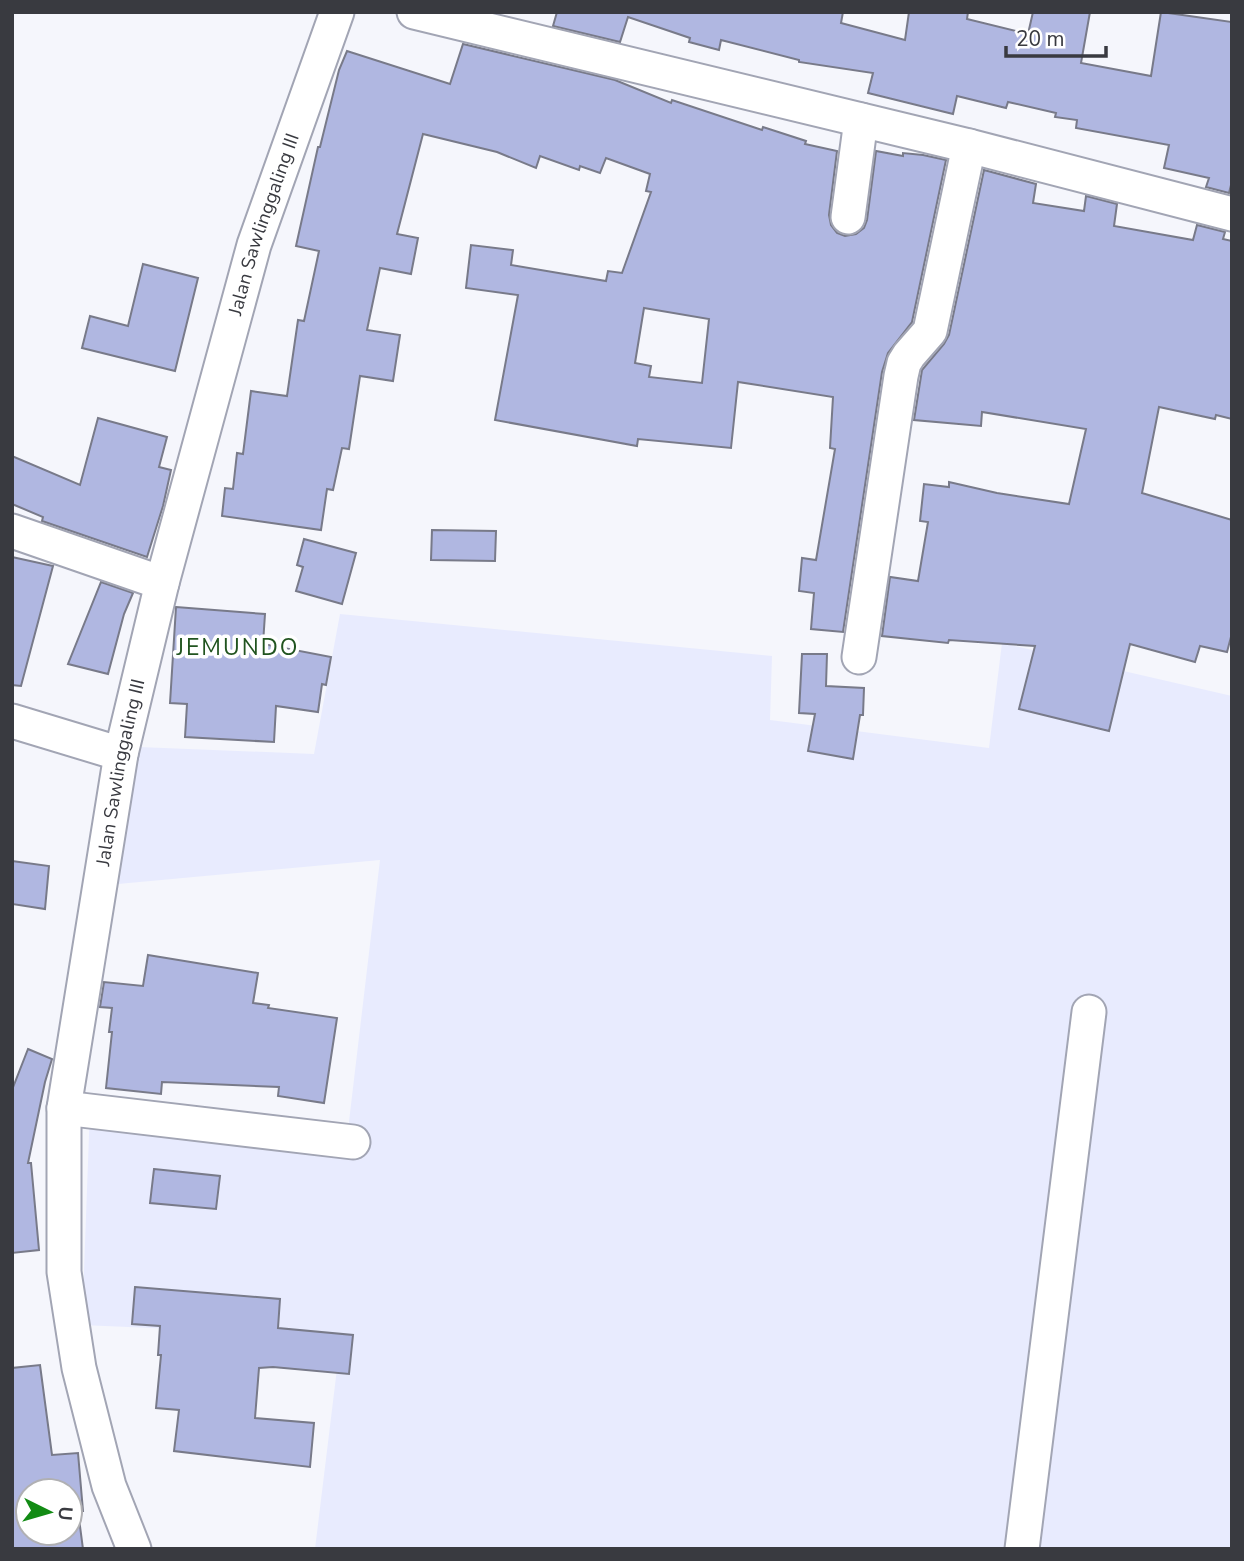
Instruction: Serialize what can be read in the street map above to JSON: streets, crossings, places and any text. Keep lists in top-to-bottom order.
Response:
{
  "streets": {
    "street": ["Jalan Sawlinggaling III"]
  },
  "districts": ["JEMUNDO"],
  "scale_bar": "20 m",
  "north": "right"
}
